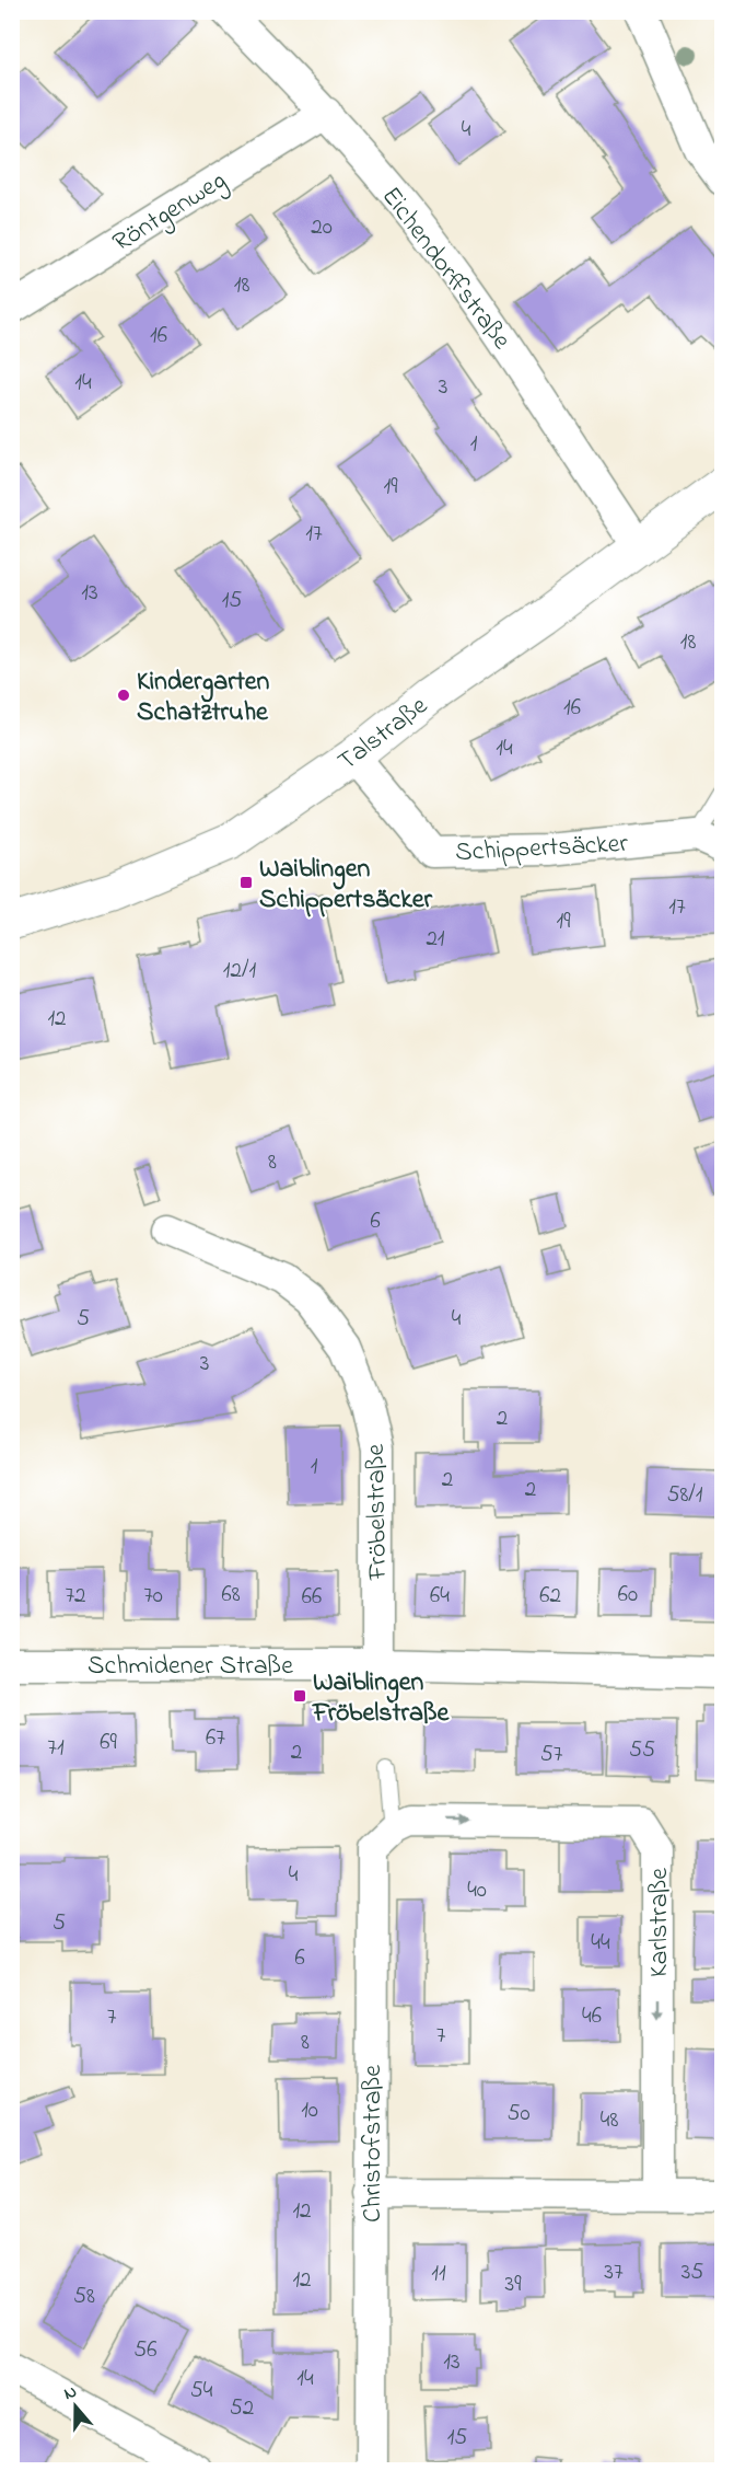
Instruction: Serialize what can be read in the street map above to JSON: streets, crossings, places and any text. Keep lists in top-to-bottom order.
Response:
{
  "streets": {
    "street": [
      "Röntgenweg",
      "Eichendorffstraße",
      "Talstraße",
      "Schippertsäcker",
      "Fröbelstraße",
      "Schmidener Straße",
      "Karlstraße",
      "Christofstraße"
    ]
  },
  "crossings": [
    ["Röntgenweg", "Eichendorffstraße"],
    ["Eichendorffstraße", "Talstraße"],
    ["Talstraße", "Schippertsäcker"],
    ["Fröbelstraße", "Schmidener Straße"],
    ["Karlstraße", "Christofstraße"]
  ],
  "places": {
    "other": ["Kindergarten Schatztruhe"],
    "transit": ["Waiblingen Schippertsäcker", "Waiblingen Fröbelstraße"]
  },
  "house_numbers": [
    "4",
    "20",
    "18",
    "16",
    "14",
    "3",
    "1",
    "19",
    "17",
    "13",
    "15",
    "18",
    "16",
    "14",
    "17",
    "19",
    "21",
    "12/1",
    "12",
    "8",
    "6",
    "5",
    "4",
    "3",
    "2",
    "1",
    "2",
    "2",
    "58/1",
    "68",
    "60",
    "72",
    "70",
    "64",
    "62",
    "66",
    "67",
    "69",
    "71",
    "55",
    "2",
    "57",
    "4",
    "40",
    "5",
    "44",
    "6",
    "46",
    "7",
    "7",
    "8",
    "10",
    "50",
    "48",
    "12",
    "37",
    "35",
    "11",
    "12",
    "39",
    "58",
    "56",
    "13",
    "14",
    "54",
    "52",
    "15"
  ],
  "north": "top"
}
